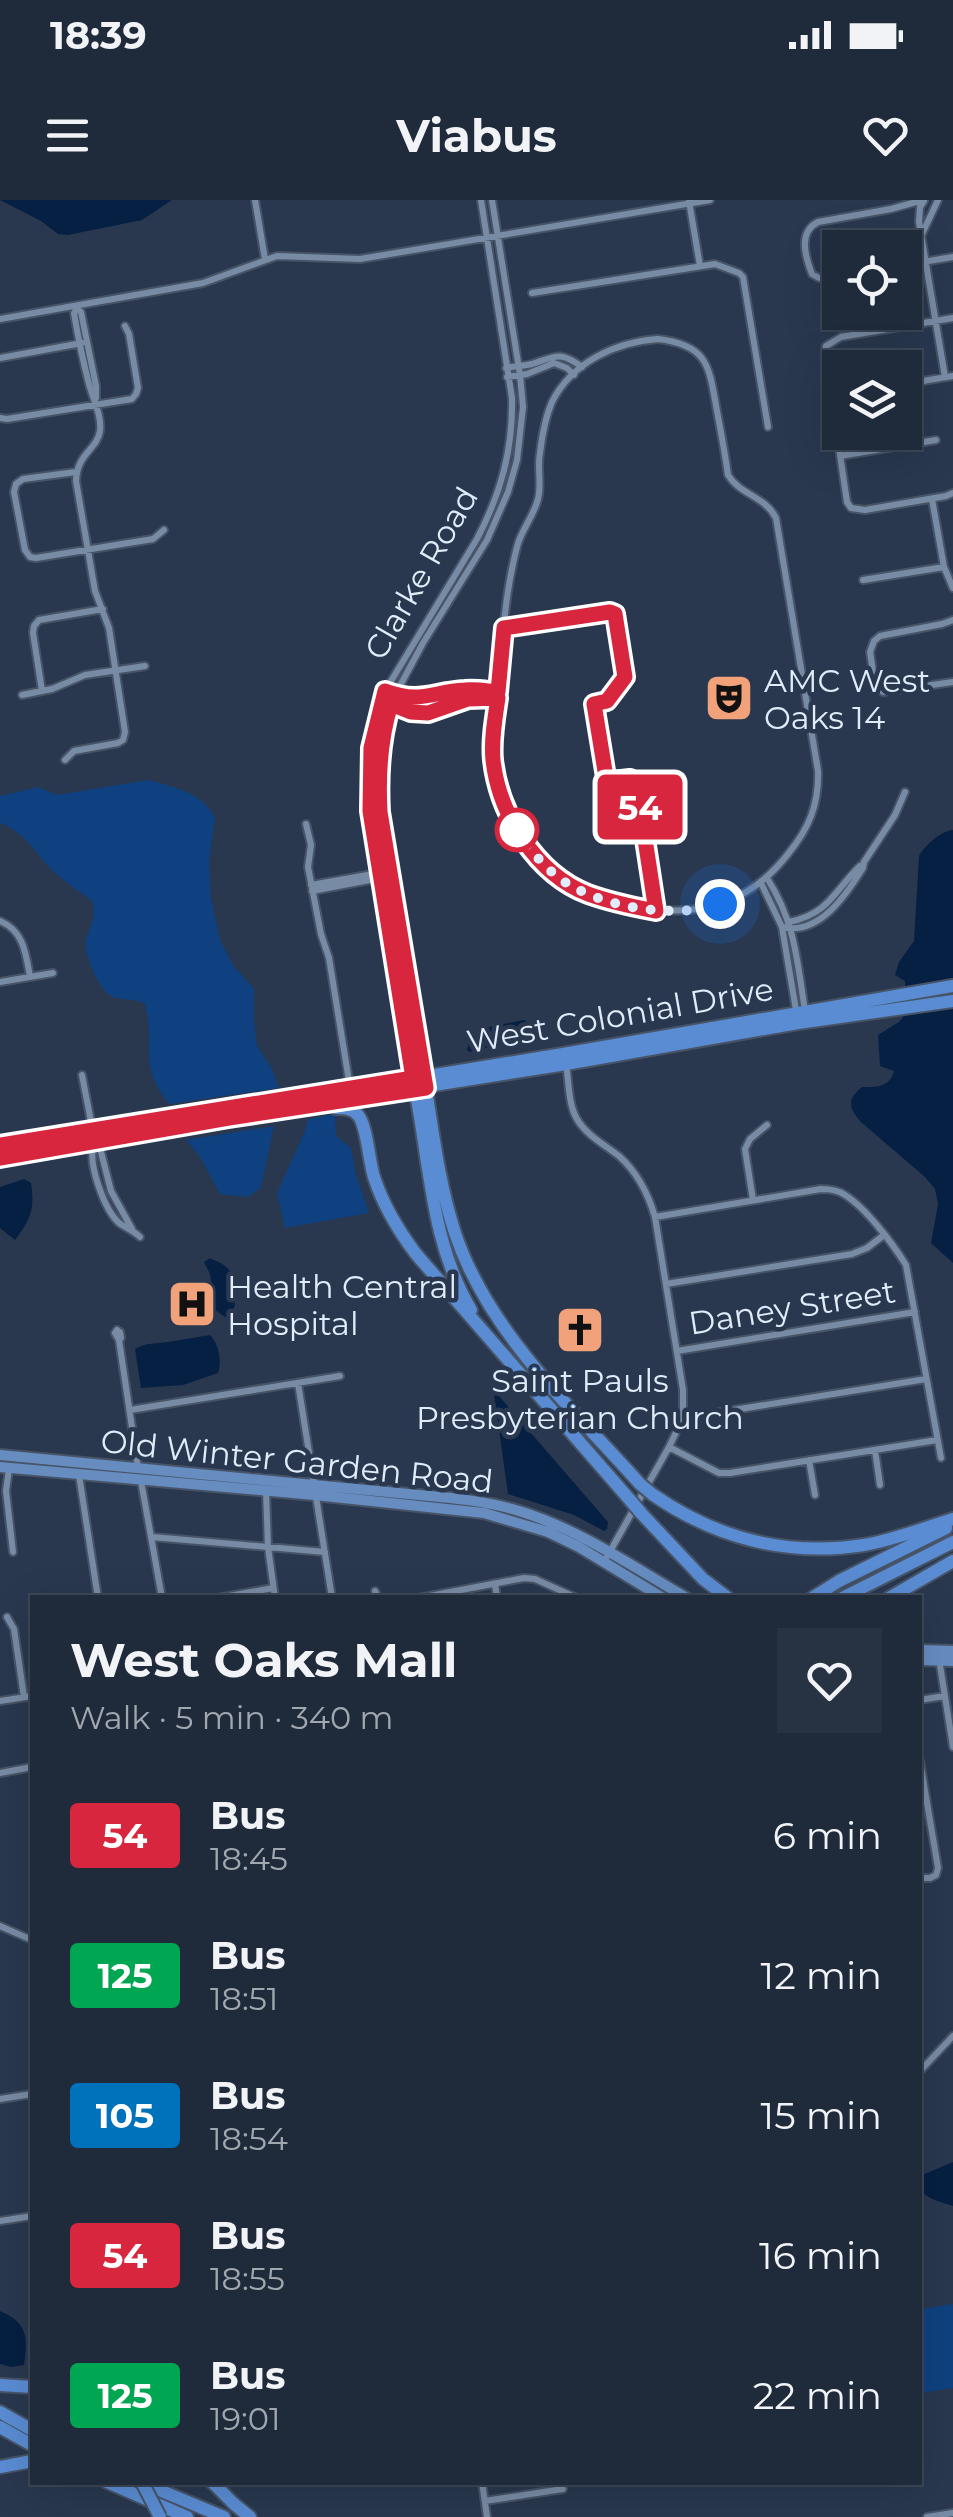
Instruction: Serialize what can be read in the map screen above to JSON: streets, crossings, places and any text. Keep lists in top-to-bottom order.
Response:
{
  "streets": {
    "highway": ["West Colonial Drive"],
    "main road": ["Old Winter Garden Road"],
    "street": ["Clarke Road", "Daney Street"]
  },
  "crossings": [
    ["Clarke Road", "West Colonial Drive"]
  ],
  "places": {
    "theatre": ["AMC West Oaks 14"],
    "hospital": ["Health Central Hospital"],
    "church": ["Saint Pauls Presbyterian Church"]
  },
  "lines": ["bus line 54"],
  "page": {
    "status": "18:39",
    "header": "Viabus",
    "on_map": "54",
    "heading": ["West Oaks Mall", "Walk · 5 min · 340 m"],
    "list": [
      {
        "mark": "54",
        "name": "Bus",
        "note": "18:45",
        "value": "6 min"
      },
      {
        "mark": "125",
        "name": "Bus",
        "note": "18:51",
        "value": "12 min"
      },
      {
        "mark": "105",
        "name": "Bus",
        "note": "18:54",
        "value": "15 min"
      },
      {
        "mark": "54",
        "name": "Bus",
        "note": "18:55",
        "value": "16 min"
      },
      {
        "mark": "125",
        "name": "Bus",
        "note": "19:01",
        "value": "22 min"
      }
    ]
  }
}
